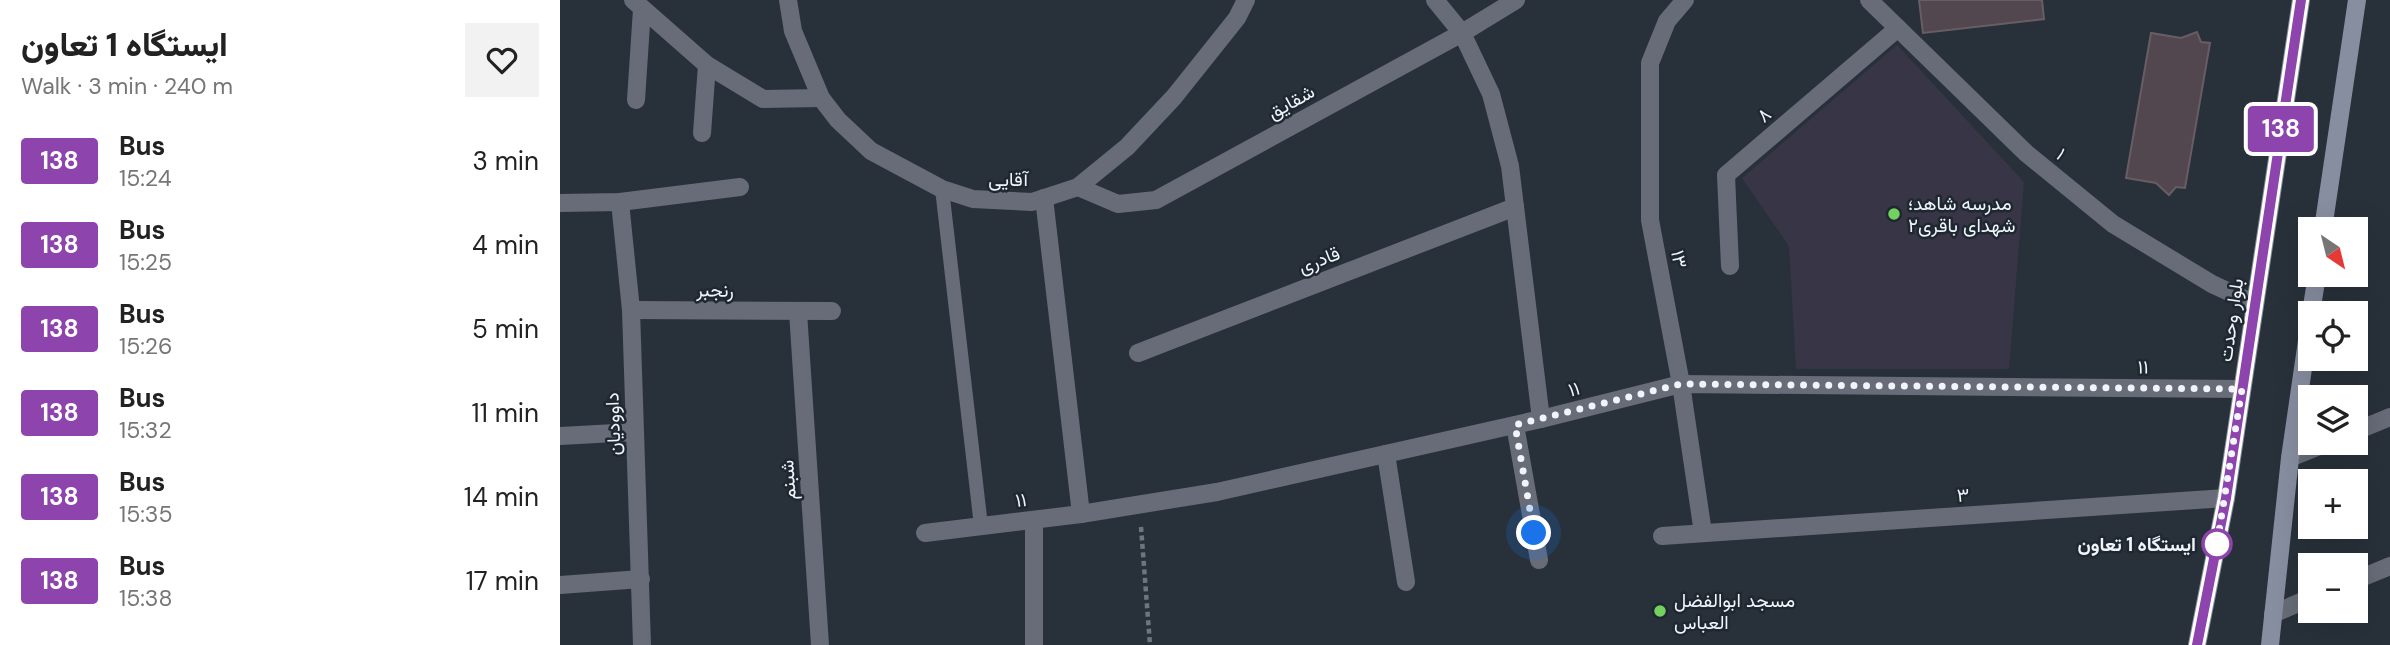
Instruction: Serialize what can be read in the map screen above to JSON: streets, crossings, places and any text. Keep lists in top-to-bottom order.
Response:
{
  "streets": {
    "main road": ["بلوار وحدت"],
    "street": [
      "شقایق",
      "۸",
      "۱",
      "آقایی",
      "۱۳",
      "قادری",
      "رنجبر",
      "۱۱",
      "داوودیان",
      "شبنم",
      "۳"
    ]
  },
  "crossings": [
    ["شقایق", "آقایی"],
    ["۸", "۱"],
    ["۱", "بلوار وحدت"],
    ["۱۳", "۱۱"],
    ["۱۳", "۳"],
    ["رنجبر", "داوودیان"],
    ["رنجبر", "شبنم"],
    ["بلوار وحدت", "۱۱"],
    ["بلوار وحدت", "۳"]
  ],
  "places": ["مدرسه شاهد؛ شهدای باقری۲", "ایستگاه 1 تعاون", "مسجد ابوالفضل العباس"],
  "lines": ["bus line 138"],
  "north": "bottom right",
  "page": {
    "heading": ["ایستگاه 1 تعاون", "Walk · 3 min · 240 m"],
    "on_map": "138",
    "list": [
      {
        "mark": "138",
        "name": "Bus",
        "note": "15:24",
        "value": "3 min"
      },
      {
        "mark": "138",
        "name": "Bus",
        "note": "15:25",
        "value": "4 min"
      },
      {
        "mark": "138",
        "name": "Bus",
        "note": "15:26",
        "value": "5 min"
      },
      {
        "mark": "138",
        "name": "Bus",
        "note": "15:32",
        "value": "11 min"
      },
      {
        "mark": "138",
        "name": "Bus",
        "note": "15:35",
        "value": "14 min"
      },
      {
        "mark": "138",
        "name": "Bus",
        "note": "15:38",
        "value": "17 min"
      }
    ],
    "map_buttons": ["+", "−"]
  }
}
